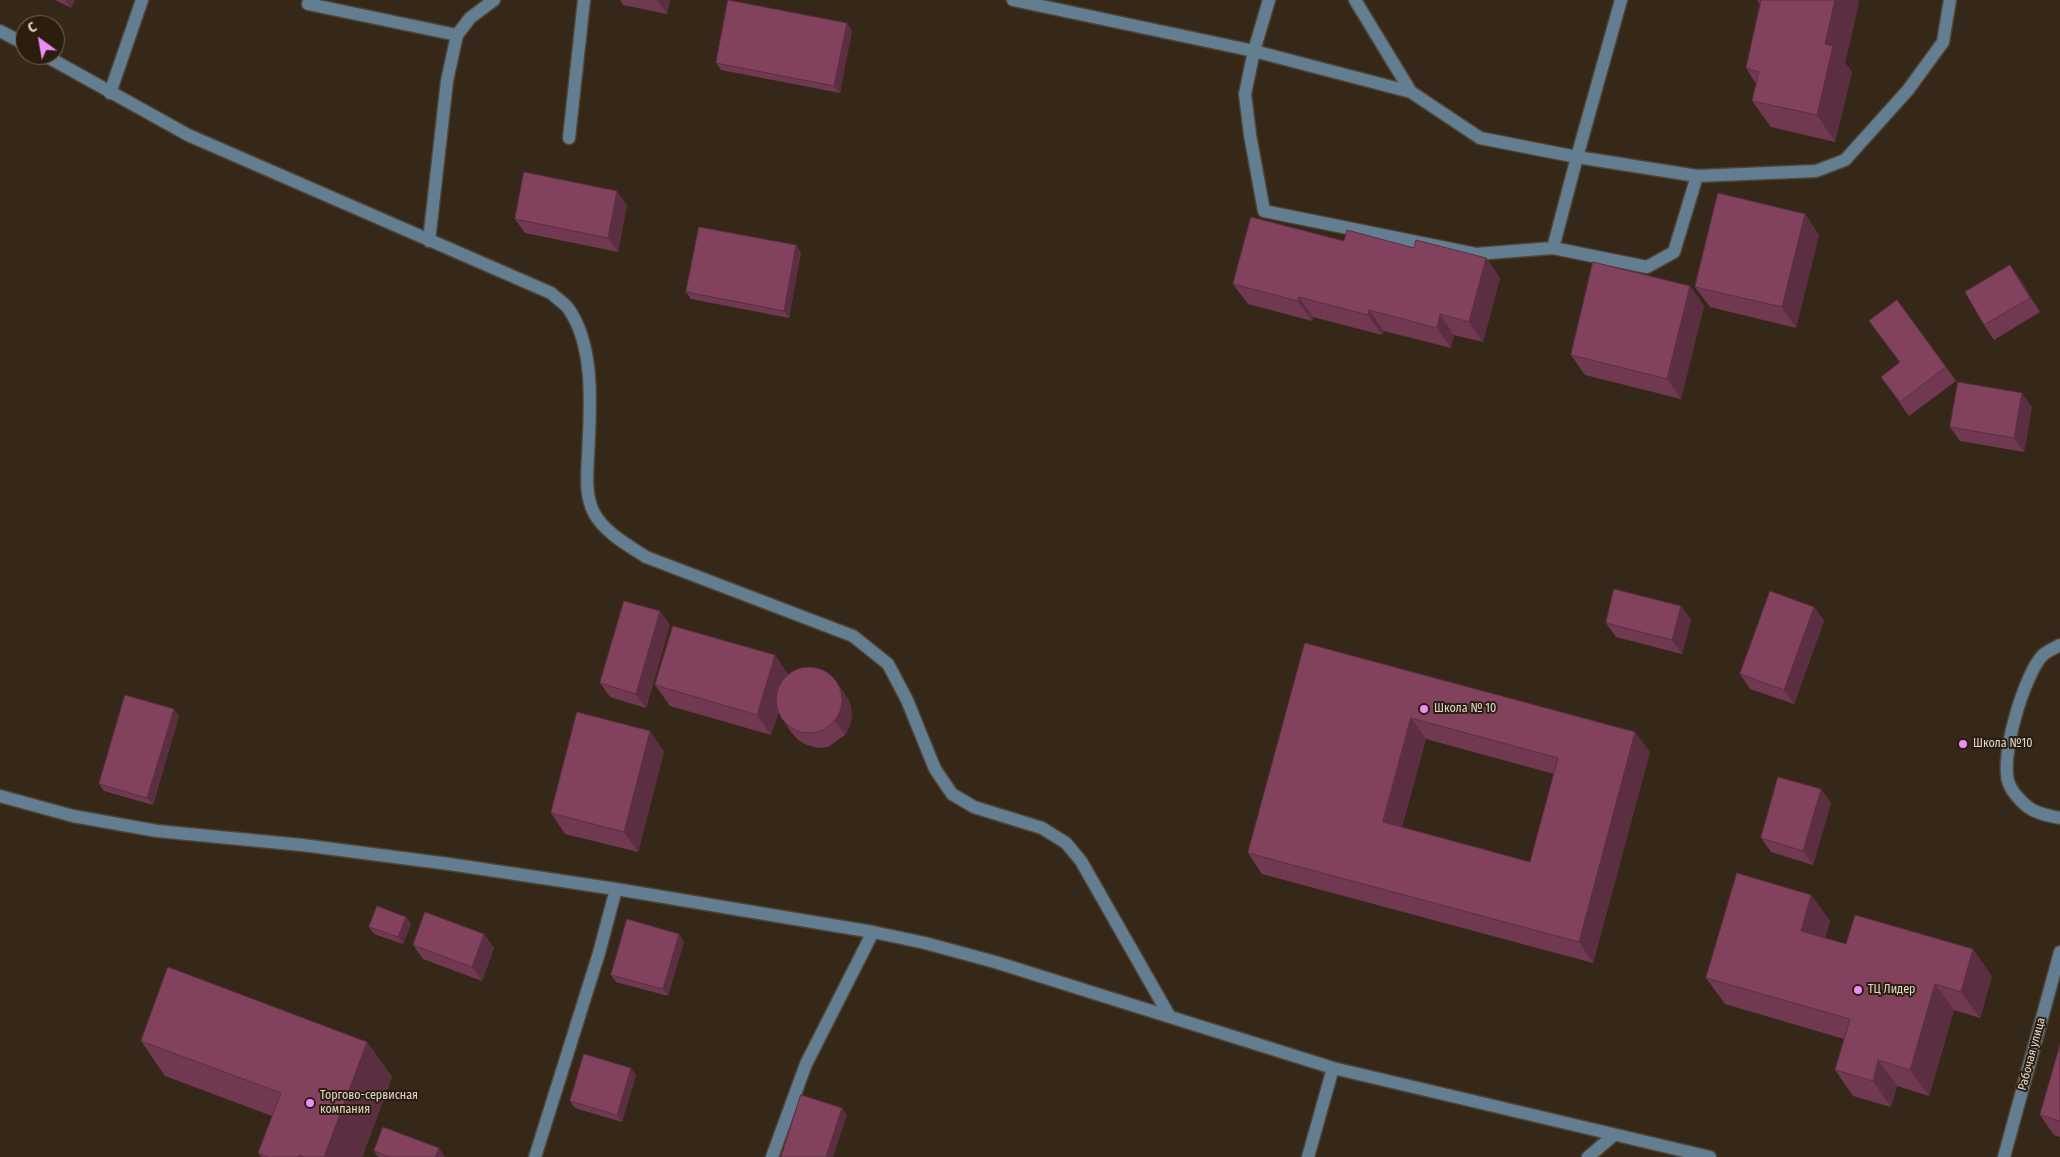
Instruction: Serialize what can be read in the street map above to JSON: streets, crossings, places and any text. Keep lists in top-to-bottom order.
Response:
{
  "streets": {
    "street": ["Рабочая улица"]
  },
  "places": [
    "Школа № 10",
    "Школа №10",
    "ТЦ Лидер",
    "Торгово-сервисная компания"
  ],
  "north": "top left"
}
